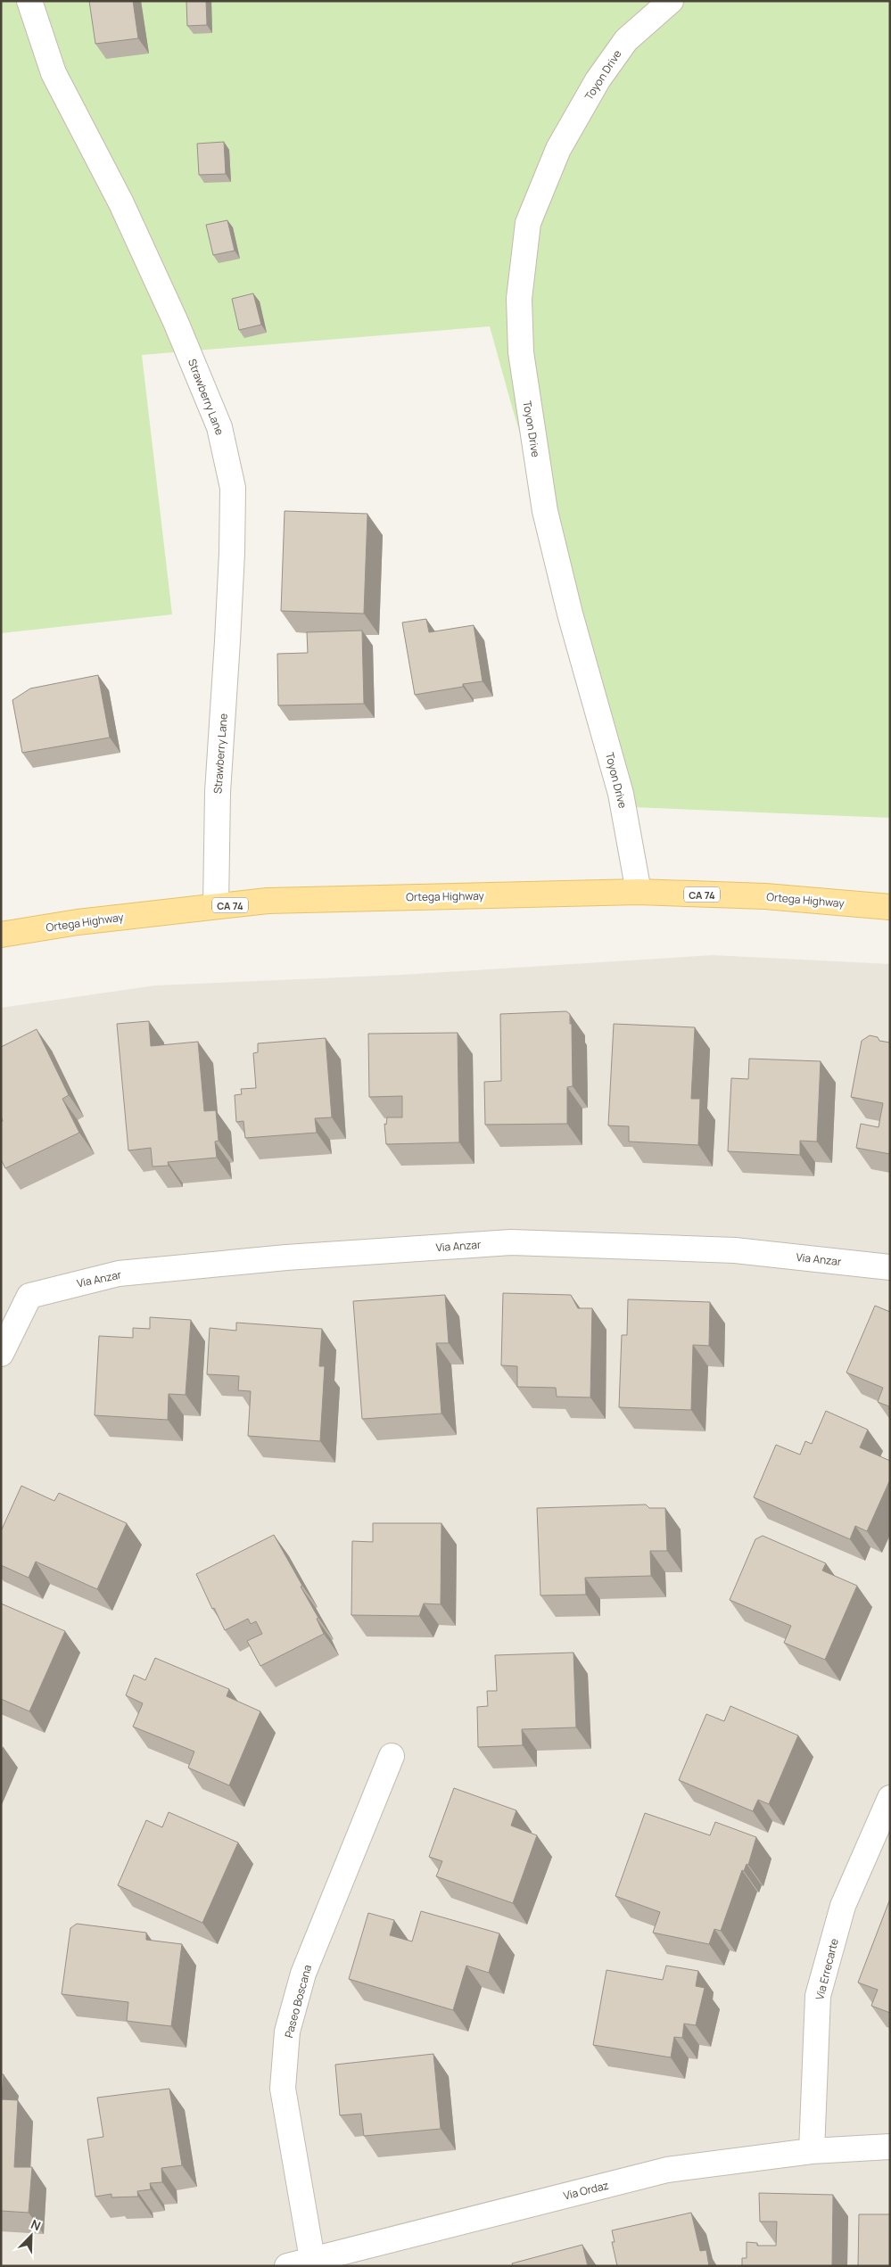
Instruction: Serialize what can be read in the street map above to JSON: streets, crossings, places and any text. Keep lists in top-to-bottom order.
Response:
{
  "streets": {
    "main road": ["CA 74", "Ortega Highway"],
    "street": [
      "Toyon Drive",
      "Strawberry Lane",
      "Via Anzar",
      "Via Errecarte",
      "Paseo Boscana",
      "Via Ordaz"
    ]
  },
  "crossings": [
    ["Toyon Drive", "Ortega Highway"],
    ["Strawberry Lane", "Ortega Highway"],
    ["Via Errecarte", "Via Ordaz"],
    ["Paseo Boscana", "Via Ordaz"]
  ],
  "north": "top right"
}
